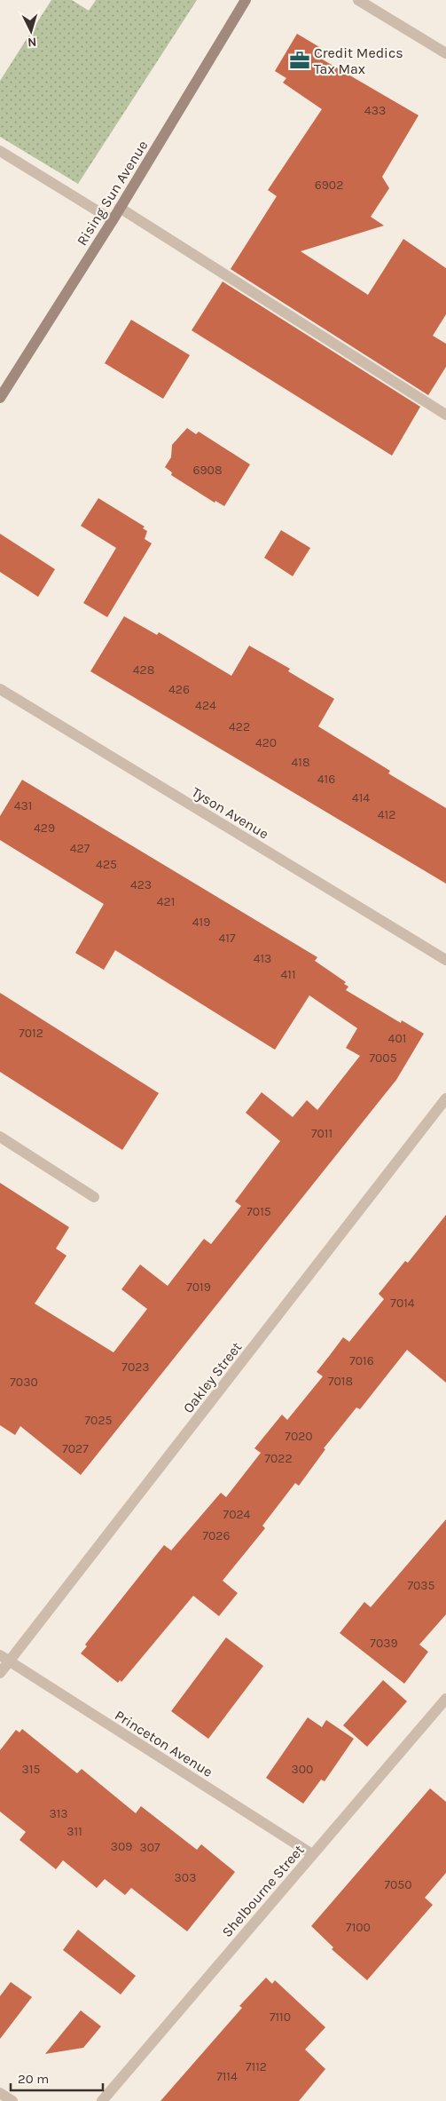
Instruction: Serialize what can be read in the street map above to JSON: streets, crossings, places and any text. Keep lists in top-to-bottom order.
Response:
{
  "streets": {
    "main road": ["Rising Sun Avenue"],
    "street": [
      "Tyson Avenue",
      "Oakley Street",
      "Princeton Avenue",
      "Shelbourne Street"
    ]
  },
  "crossings": [
    ["Oakley Street", "Princeton Avenue"],
    ["Princeton Avenue", "Shelbourne Street"]
  ],
  "places": {
    "office": ["Credit Medics Tax Max"]
  },
  "house_numbers": [
    "433",
    "6902",
    "6908",
    "428",
    "426",
    "424",
    "422",
    "420",
    "418",
    "416",
    "414",
    "431",
    "412",
    "429",
    "427",
    "425",
    "423",
    "421",
    "419",
    "417",
    "413",
    "411",
    "7012",
    "401",
    "7005",
    "7011",
    "7015",
    "7019",
    "7014",
    "7016",
    "7023",
    "7018",
    "7030",
    "7025",
    "7020",
    "7027",
    "7022",
    "7024",
    "7026",
    "7035",
    "7039",
    "315",
    "300",
    "313",
    "311",
    "309",
    "307",
    "303",
    "7050",
    "7100",
    "7110",
    "7112",
    "7114"
  ],
  "scale_bar": "20 m",
  "north": "bottom"
}
